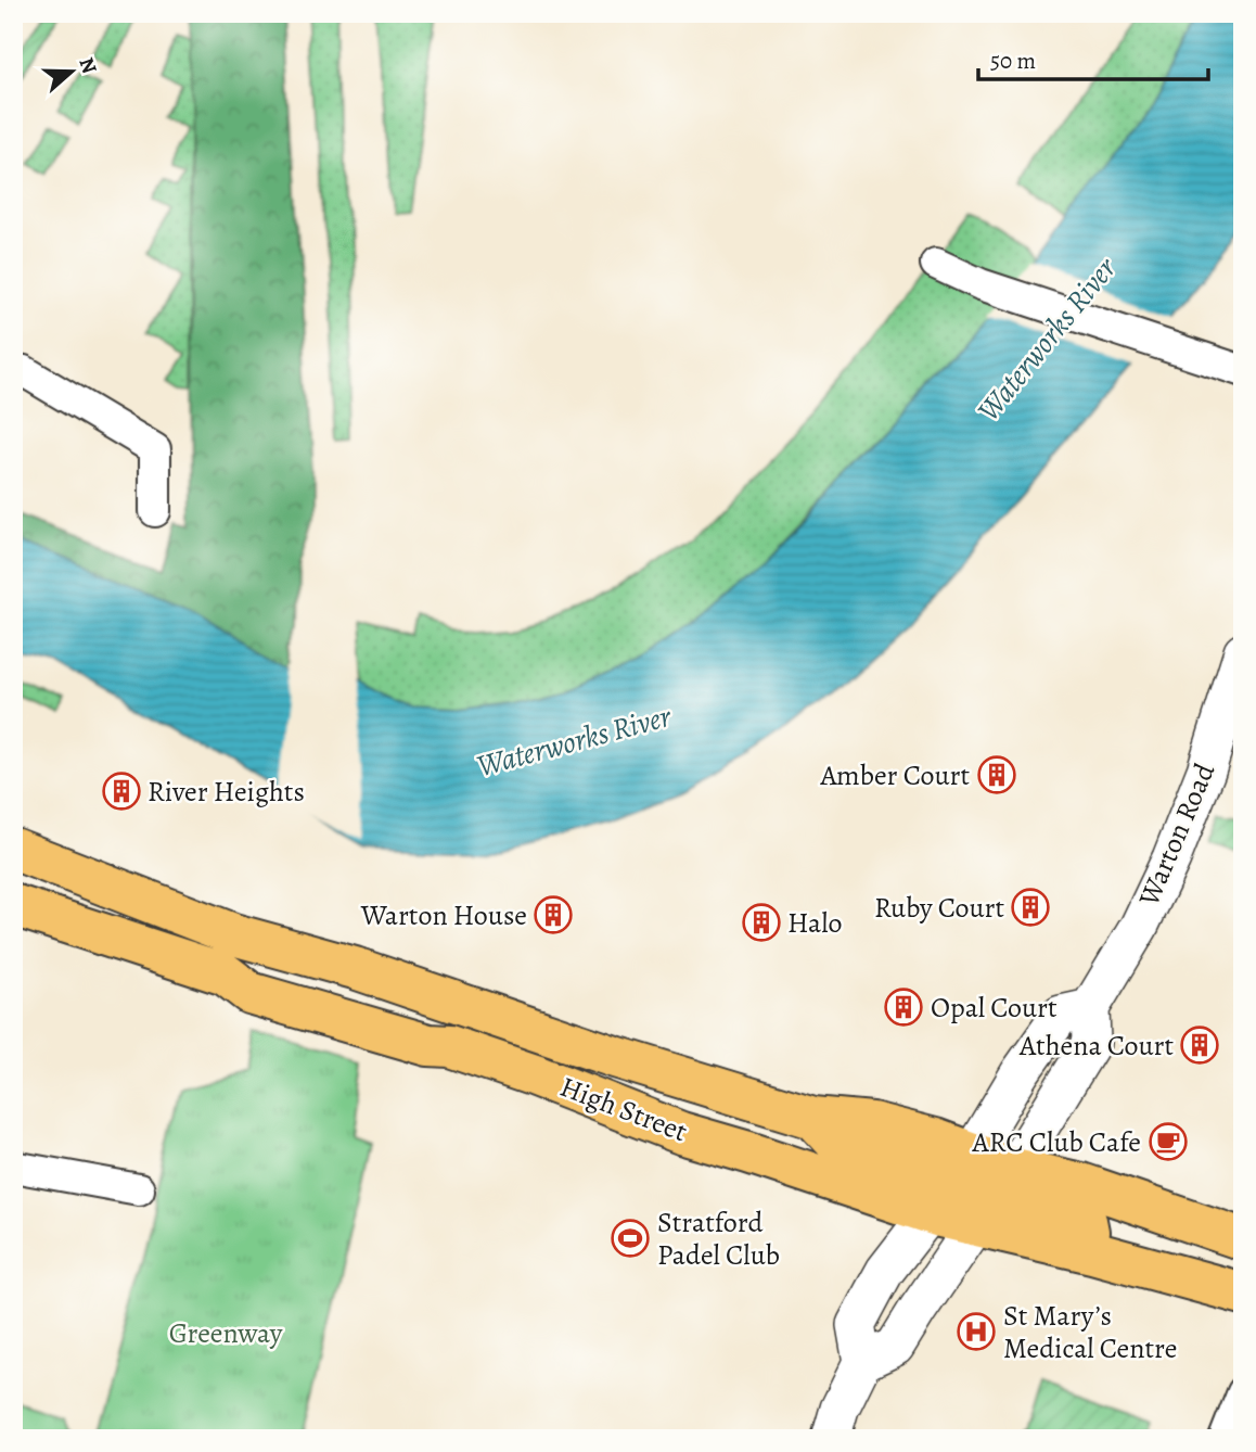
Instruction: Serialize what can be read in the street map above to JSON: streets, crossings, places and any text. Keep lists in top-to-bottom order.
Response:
{
  "streets": {
    "main road": ["High Street"],
    "street": ["Warton Road"]
  },
  "crossings": [
    ["Warton Road", "High Street"]
  ],
  "water": ["Waterworks River"],
  "parks": ["Greenway"],
  "places": {
    "building": [
      "Amber Court",
      "River Heights",
      "Ruby Court",
      "Warton House",
      "Halo",
      "Opal Court",
      "Athena Court"
    ],
    "cafe": ["ARC Club Cafe"],
    "sports": ["Stratford Padel Club"],
    "hospital": ["St Mary’s Medical Centre"]
  },
  "scale_bar": "50 m",
  "north": "right"
}
